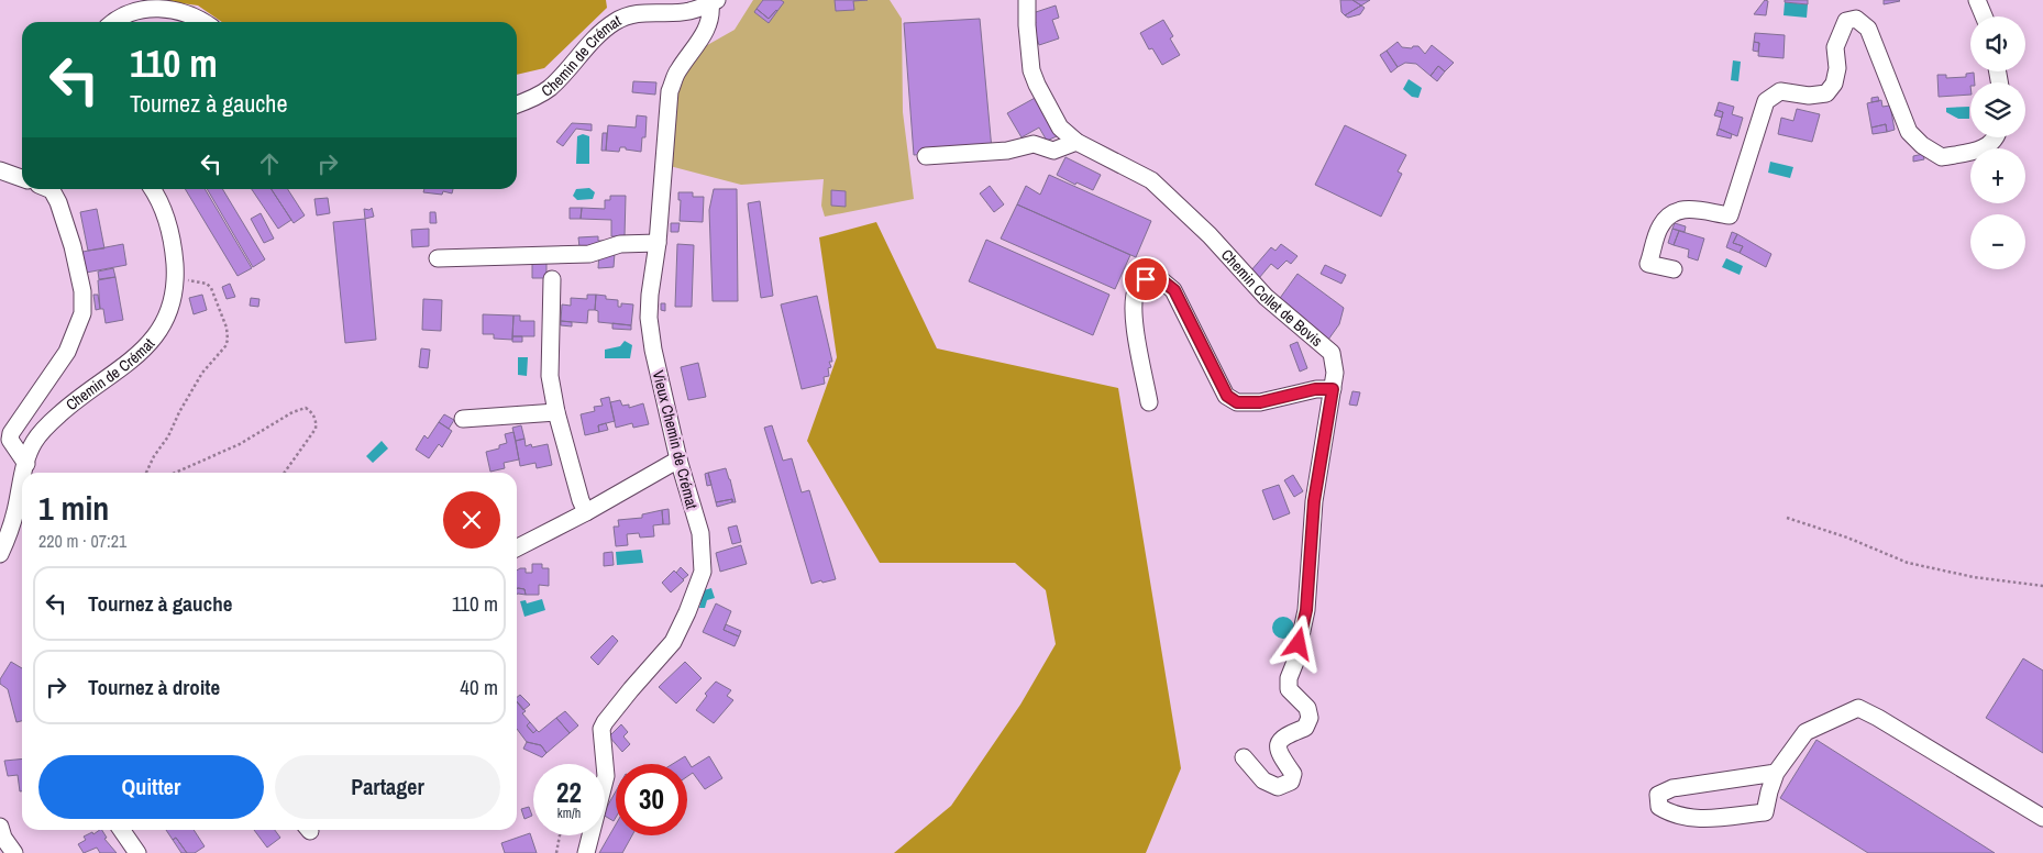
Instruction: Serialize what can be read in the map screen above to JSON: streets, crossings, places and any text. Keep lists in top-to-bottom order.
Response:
{
  "streets": {
    "street": ["Chemin de Crémat", "Chemin Collet de Bovis", "Vieux Chemin de Crémat"]
  },
  "crossings": [
    ["Chemin de Crémat", "Vieux Chemin de Crémat"]
  ],
  "page": {
    "map_buttons": ["+", "−"],
    "turn": ["110 m", "Tournez à gauche"],
    "heading": ["1 min", "220 m · 07:21"],
    "list": [
      {
        "name": "Tournez à gauche",
        "value": "110 m"
      },
      {
        "name": "Tournez à droite",
        "value": "40 m"
      }
    ],
    "buttons": ["Quitter", "Partager"],
    "speed": "22 km/h",
    "limit": "30"
  }
}
